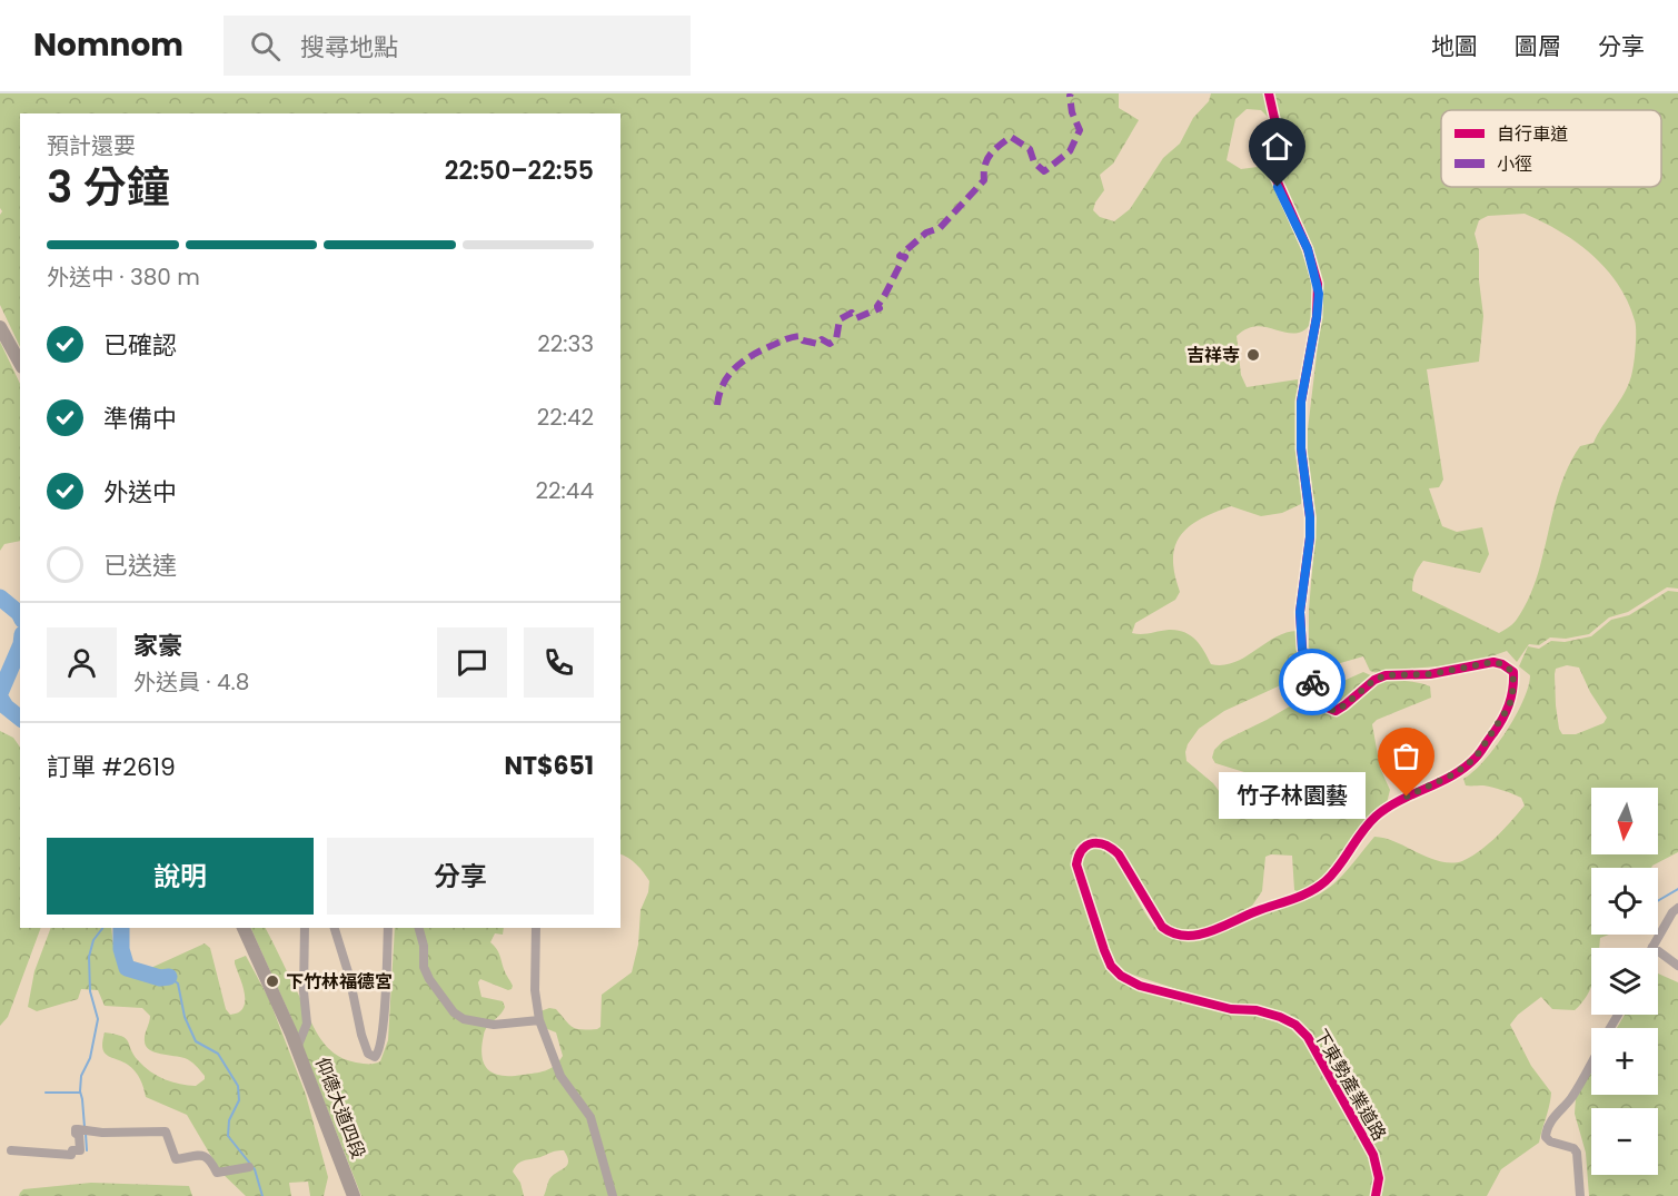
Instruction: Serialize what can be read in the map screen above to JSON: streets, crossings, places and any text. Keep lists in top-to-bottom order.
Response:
{
  "streets": {
    "main road": ["仰德大道四段"],
    "street": ["下東勢產業道路"]
  },
  "places": ["吉祥寺", "竹子林園藝", "下竹林福德宮"],
  "legend": ["自行車道", "小徑"],
  "north": "bottom",
  "page": {
    "header": "Nomnom",
    "search": "搜尋地點",
    "nav": ["地圖", "圖層", "分享"],
    "heading": ["3 分鐘", "預計還要", "22:50–22:55"],
    "panel": [
      "家豪",
      "外送員 · 4.8",
      "訂單 #2619",
      "NT$651"
    ],
    "bar": "外送中 · 380 m",
    "list": [
      ["已確認", "22:33"],
      ["準備中", "22:42"],
      ["外送中", "22:44"],
      "已送達"
    ],
    "bubble": "竹子林園藝",
    "map_buttons": ["+", "−"],
    "buttons": ["說明", "分享"]
  }
}
